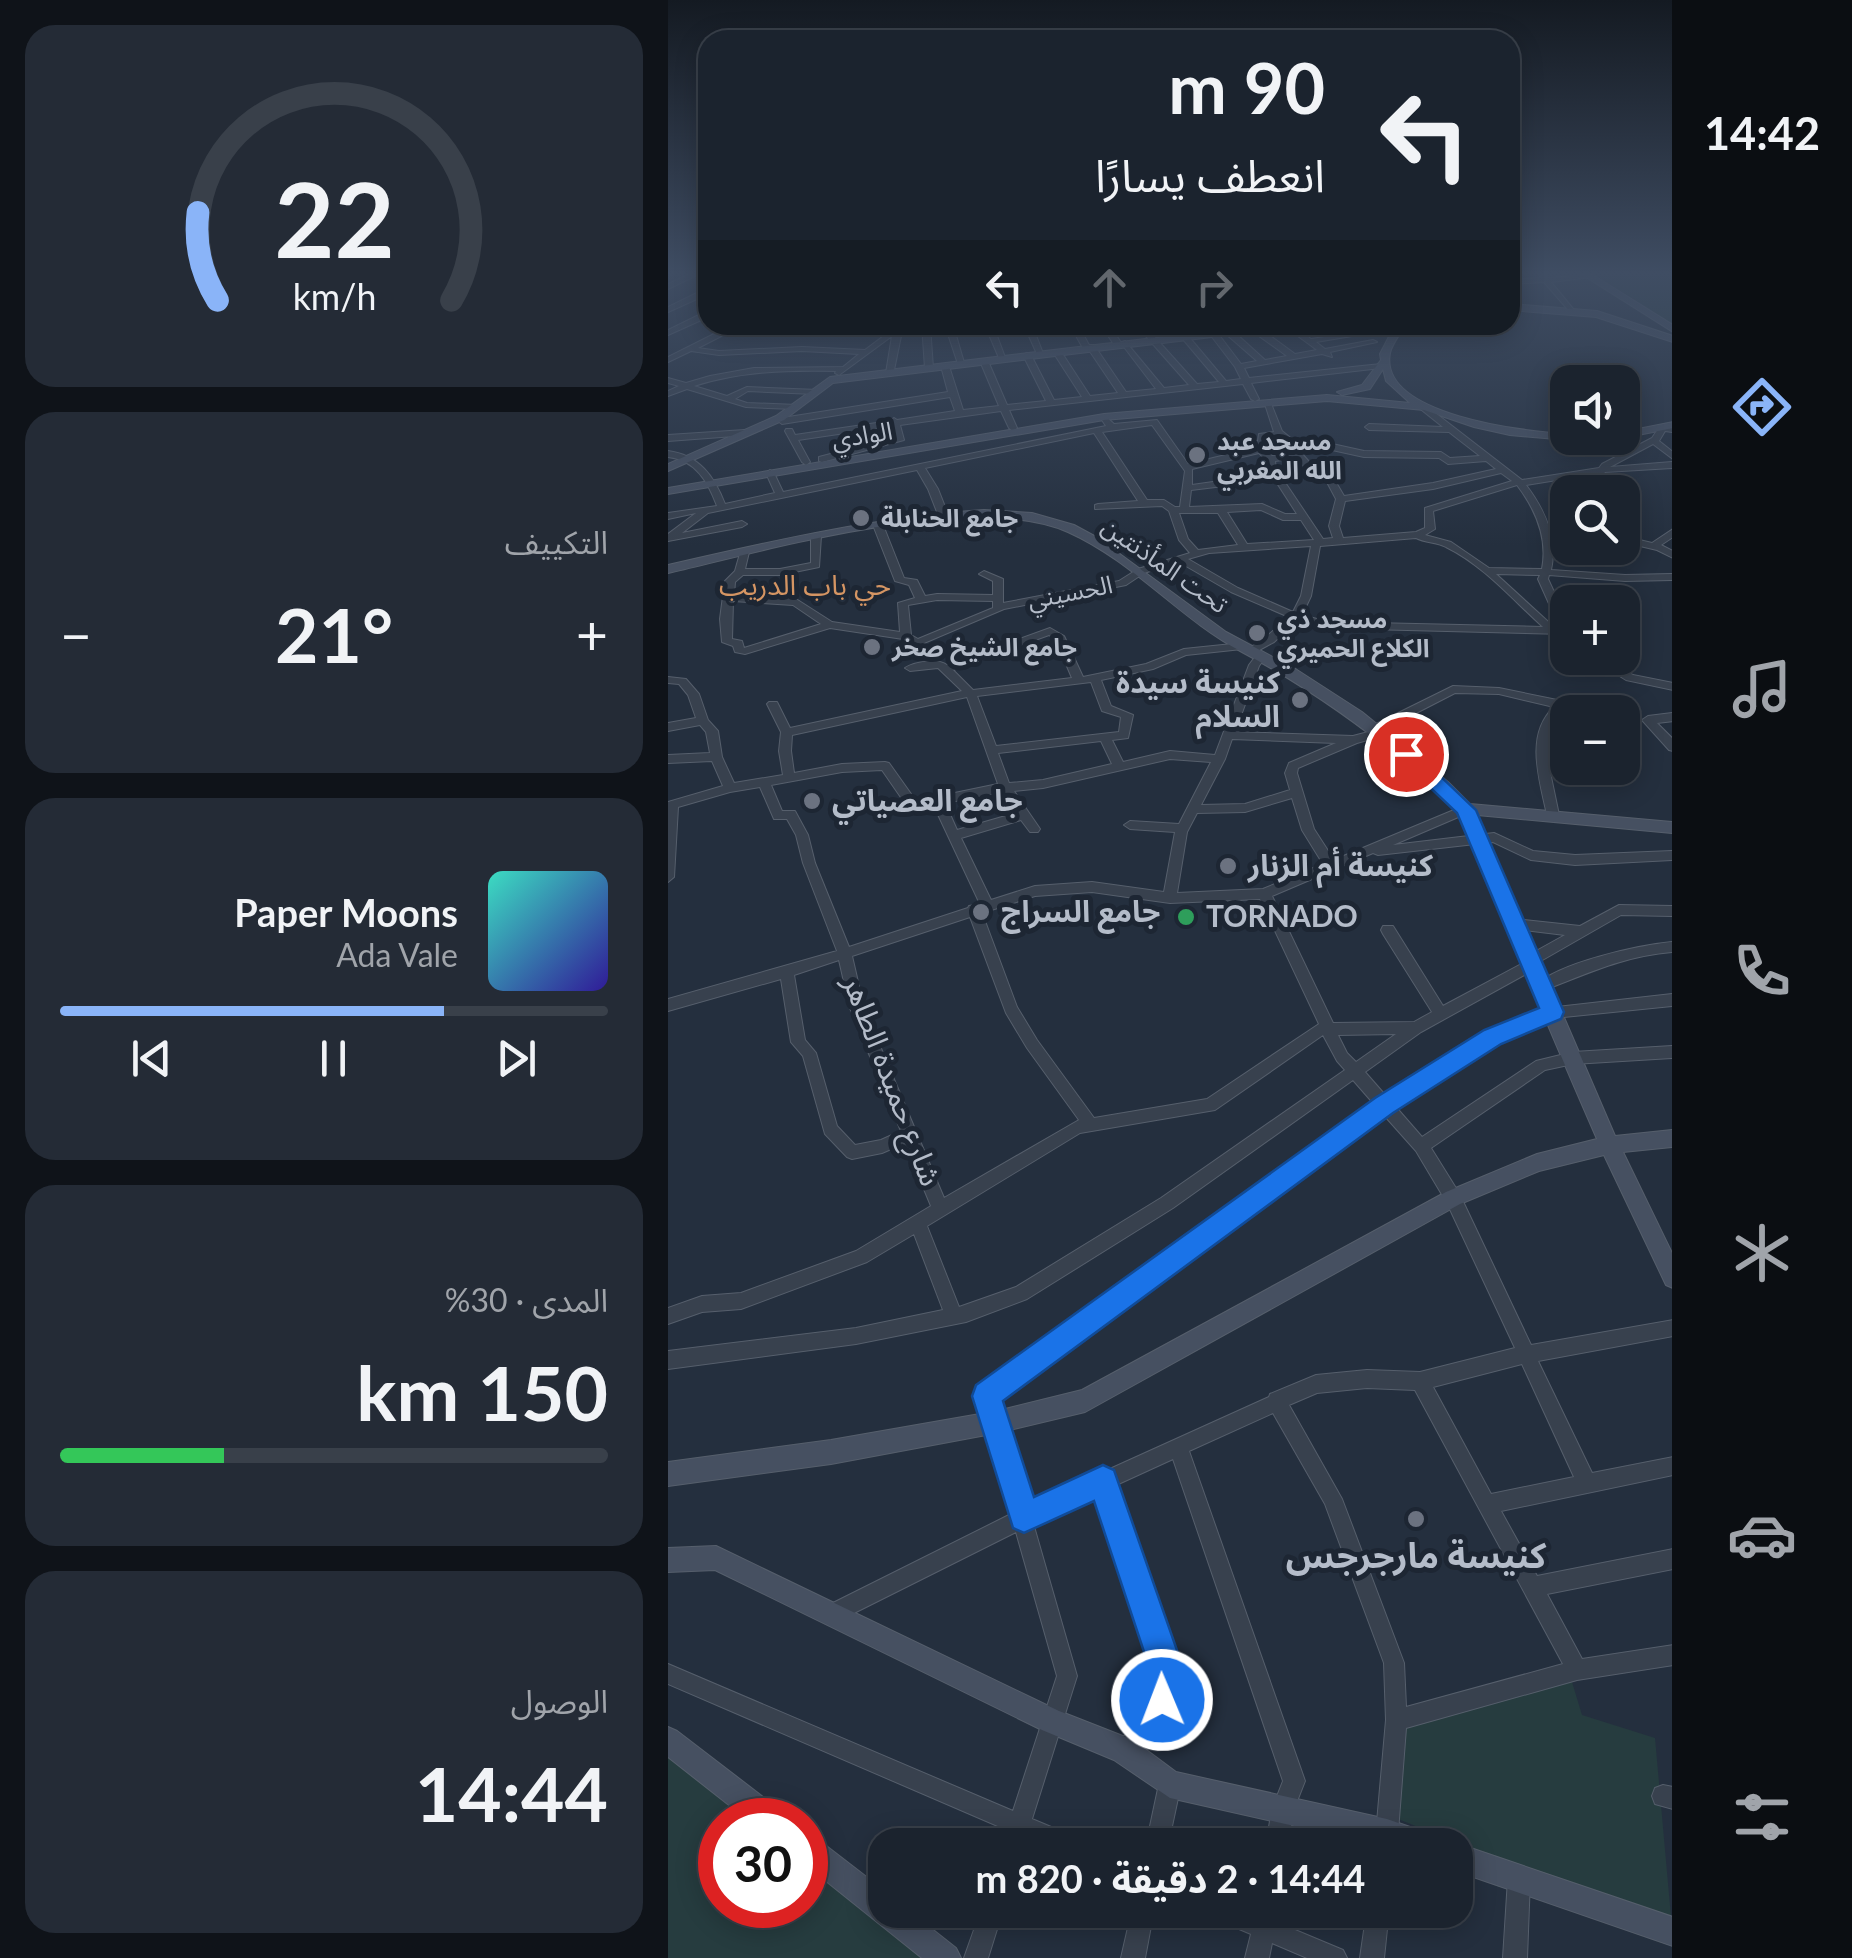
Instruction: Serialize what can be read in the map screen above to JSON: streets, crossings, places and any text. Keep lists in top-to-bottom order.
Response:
{
  "streets": {
    "main road": ["الوادي", "تحت المأذنتين"],
    "street": ["الحسيني", "شارع حميدة الطاهر"]
  },
  "crossings": [
    ["تحت المأذنتين", "الحسيني"]
  ],
  "districts": ["حي باب الدريب"],
  "places": [
    "مسجد عبد الله المغربي",
    "جامع الحنابلة",
    "مسجد ذي الكلاع الحميري",
    "جامع الشيخ صخر",
    "كنيسة سيدة السلام",
    "جامع العصياتي",
    "كنيسة أم الزنار",
    "جامع السراج",
    "TORNADO",
    "كنيسة مارجرجس"
  ],
  "page": {
    "tabs": "14:42",
    "turn": ["90 m", "انعطف يسارًا"],
    "map_buttons": ["+", "−"],
    "tile": [
      "التكييف",
      ["المدى · 30%", "150 km"],
      ["الوصول", "14:44"]
    ],
    "heat": ["−", "21°", "+"],
    "song": ["Paper Moons", "Ada Vale"],
    "limit": "30",
    "trip": "14:44 · 2 دقيقة · 820 m",
    "gauge": ["22", "km/h"]
  }
}
